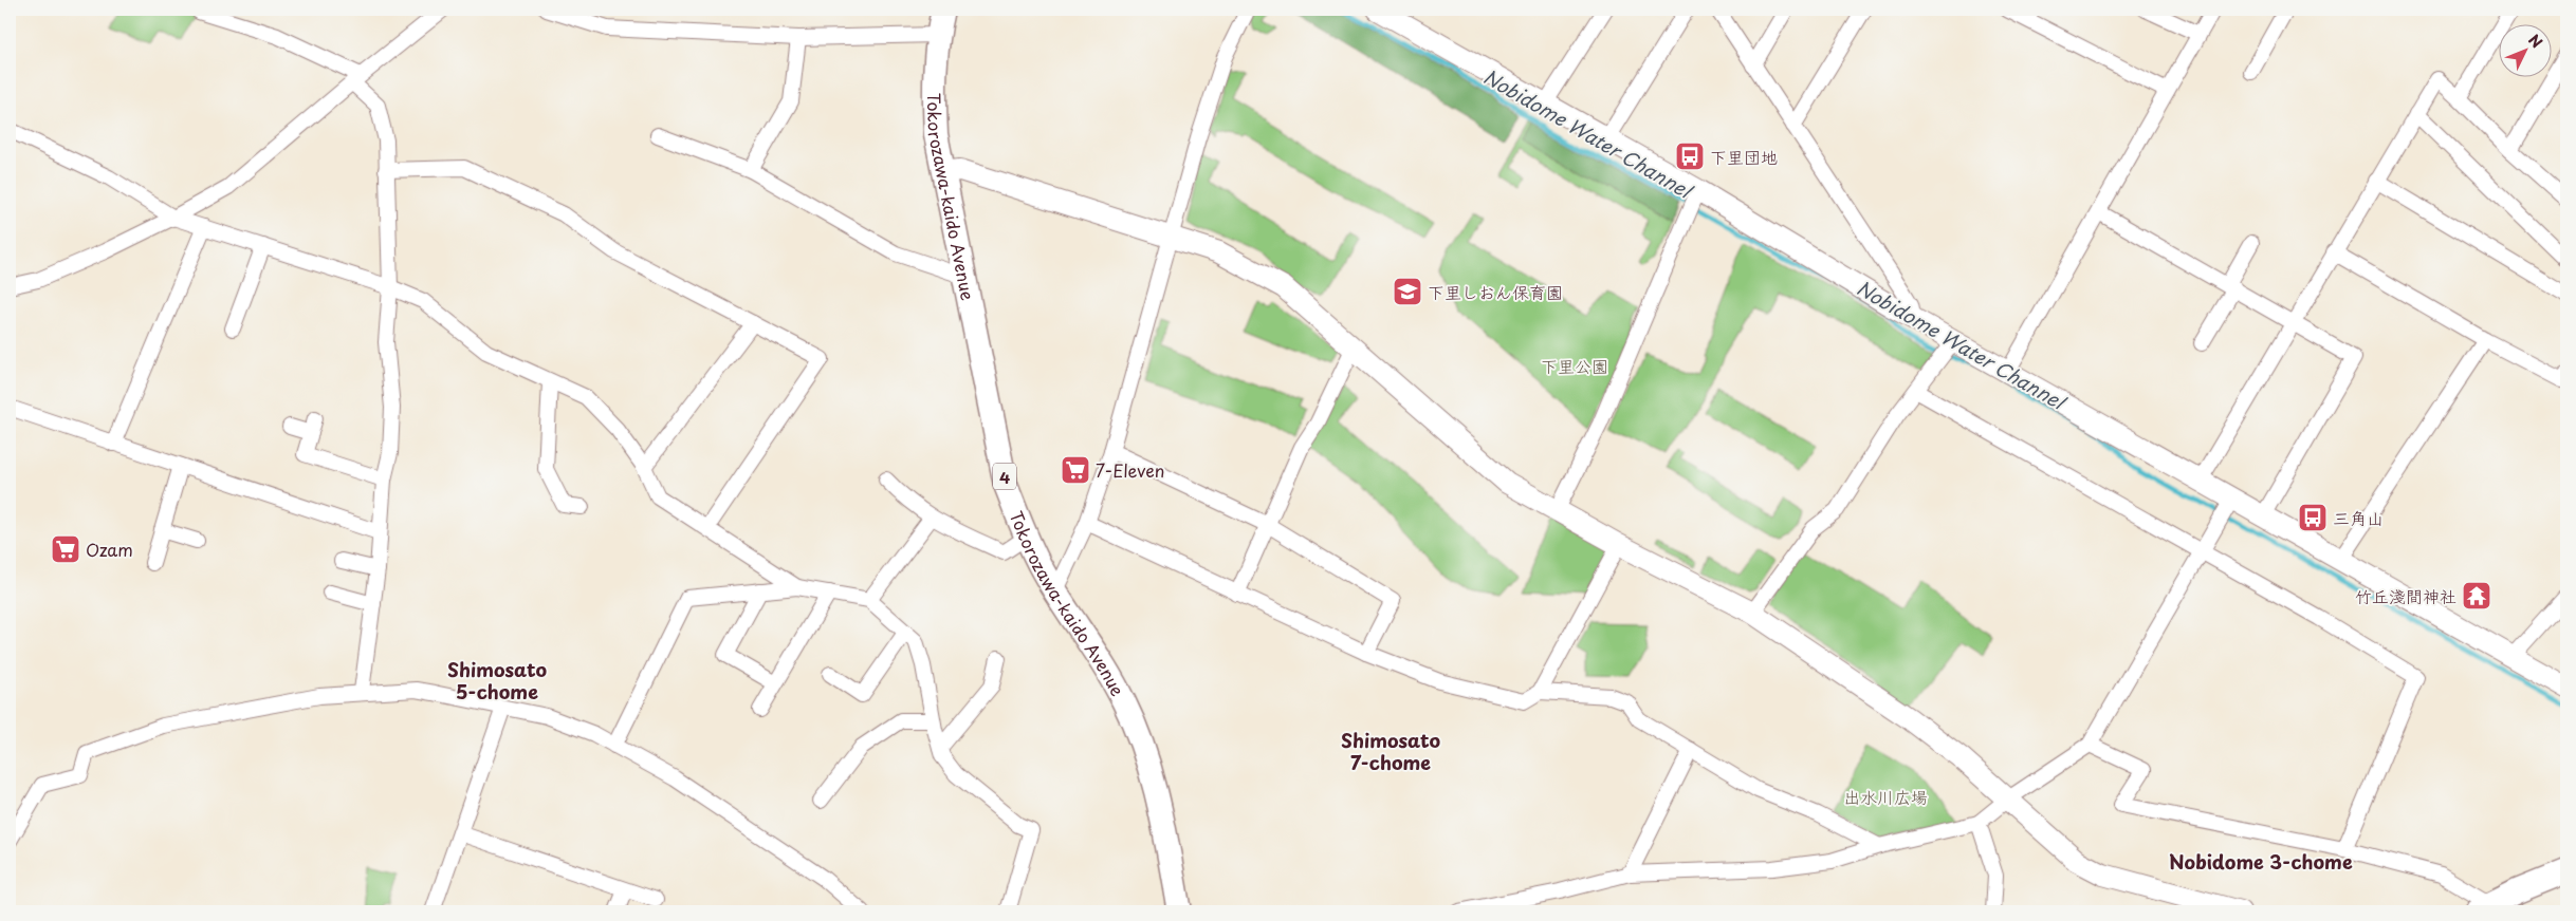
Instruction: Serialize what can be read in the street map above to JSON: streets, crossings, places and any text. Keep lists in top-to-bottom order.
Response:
{
  "streets": {
    "main road": ["Tokorozawa-kaido Avenue", "4"]
  },
  "districts": ["Shimosato 5-chome", "Shimosato 7-chome", "Nobidome 3-chome"],
  "water": ["Nobidome Water Channel"],
  "parks": ["下里公園", "出水川広場"],
  "places": {
    "bus stop": ["下里団地", "三角山"],
    "school or university": ["下里しおん保育園"],
    "supermarket": ["7-Eleven", "Ozam"],
    "temple": ["竹丘淺間神社"]
  },
  "north": "top right"
}
